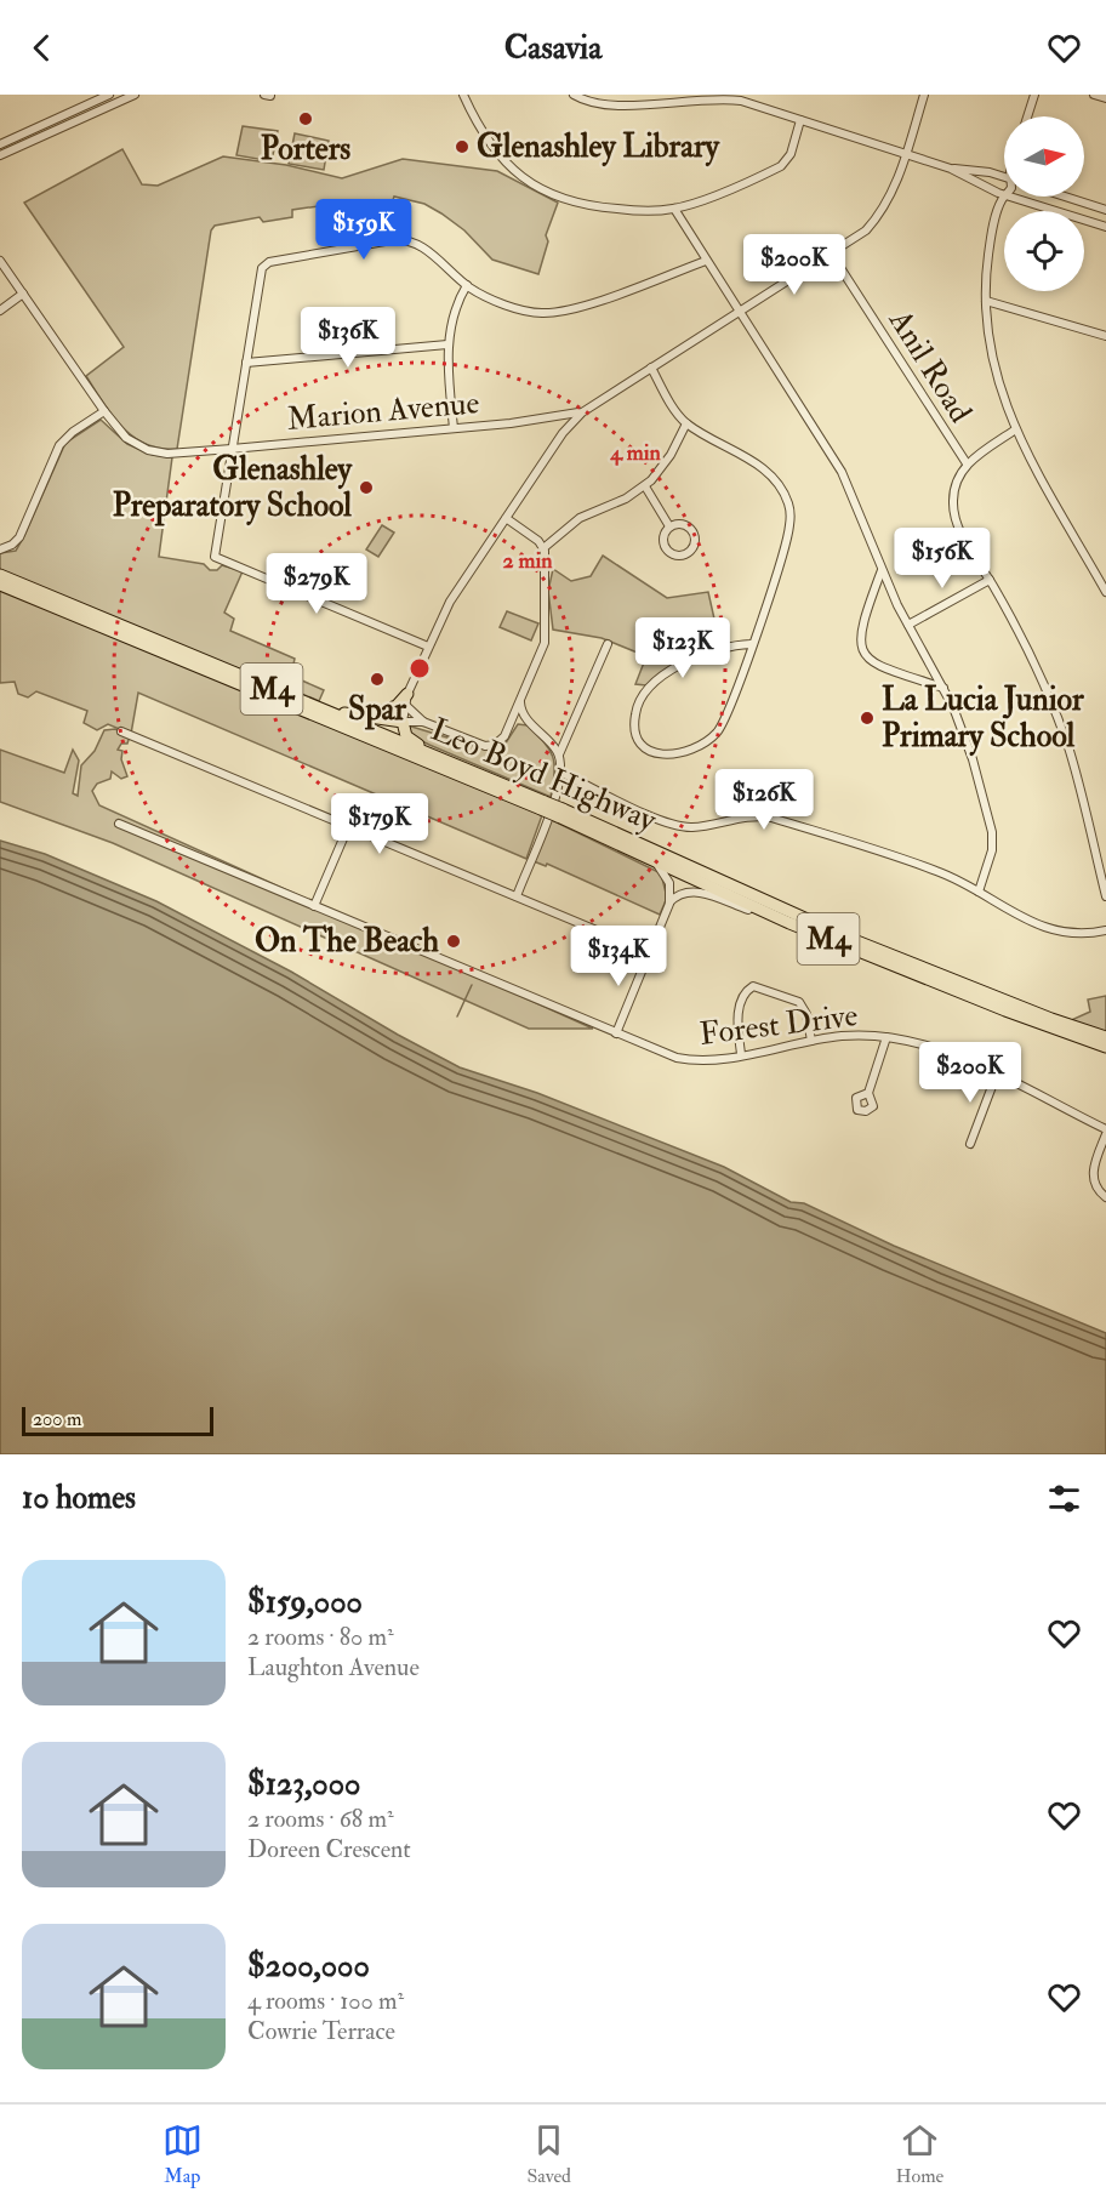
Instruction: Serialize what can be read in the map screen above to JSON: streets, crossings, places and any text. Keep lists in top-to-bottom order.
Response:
{
  "streets": {
    "highway": ["M4", "Leo Boyd Highway"],
    "street": ["Anil Road", "Marion Avenue", "Forest Drive"]
  },
  "crossings": [
    ["Anil Road", "Marion Avenue"]
  ],
  "places": [
    "Porters",
    "Glenashley Library",
    "Glenashley Preparatory School",
    "Spar",
    "La Lucia Junior Primary School",
    "On The Beach"
  ],
  "scale_bar": "200 m",
  "north": "right",
  "page": {
    "header": "Casavia",
    "price": [
      "$159K",
      "$200K",
      "$136K",
      "$156K",
      "$279K",
      "$123K",
      "$126K",
      "$179K",
      "$134K",
      "$200K"
    ],
    "scale": "200 m",
    "heading": "10 homes",
    "list": [
      {
        "name": "$159,000",
        "note": "2 rooms · 80 m² · Laughton Avenue"
      },
      {
        "name": "$123,000",
        "note": "2 rooms · 68 m² · Doreen Crescent"
      },
      {
        "name": "$200,000",
        "note": "4 rooms · 100 m² · Cowrie Terrace"
      }
    ],
    "tabs": ["Map", "Saved", "Home"]
  },
  "rings": ["4 min", "2 min"]
}
